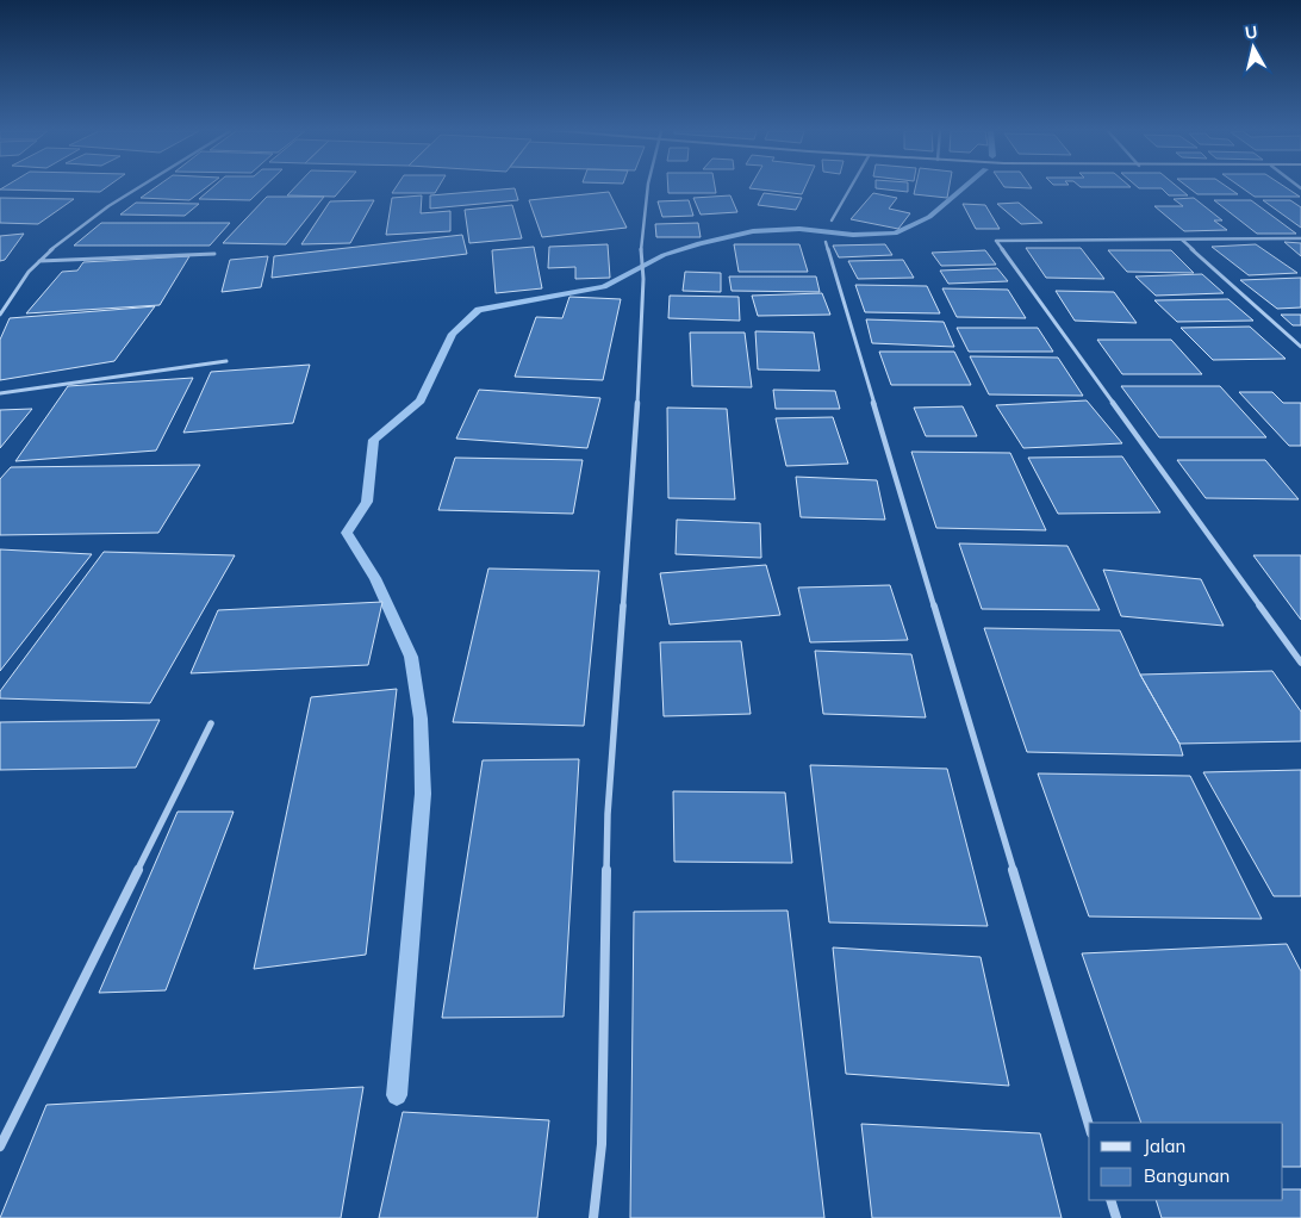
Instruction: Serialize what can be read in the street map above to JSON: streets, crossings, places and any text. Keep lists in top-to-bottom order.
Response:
{
  "legend": ["Jalan", "Bangunan"],
  "north": "top"
}
